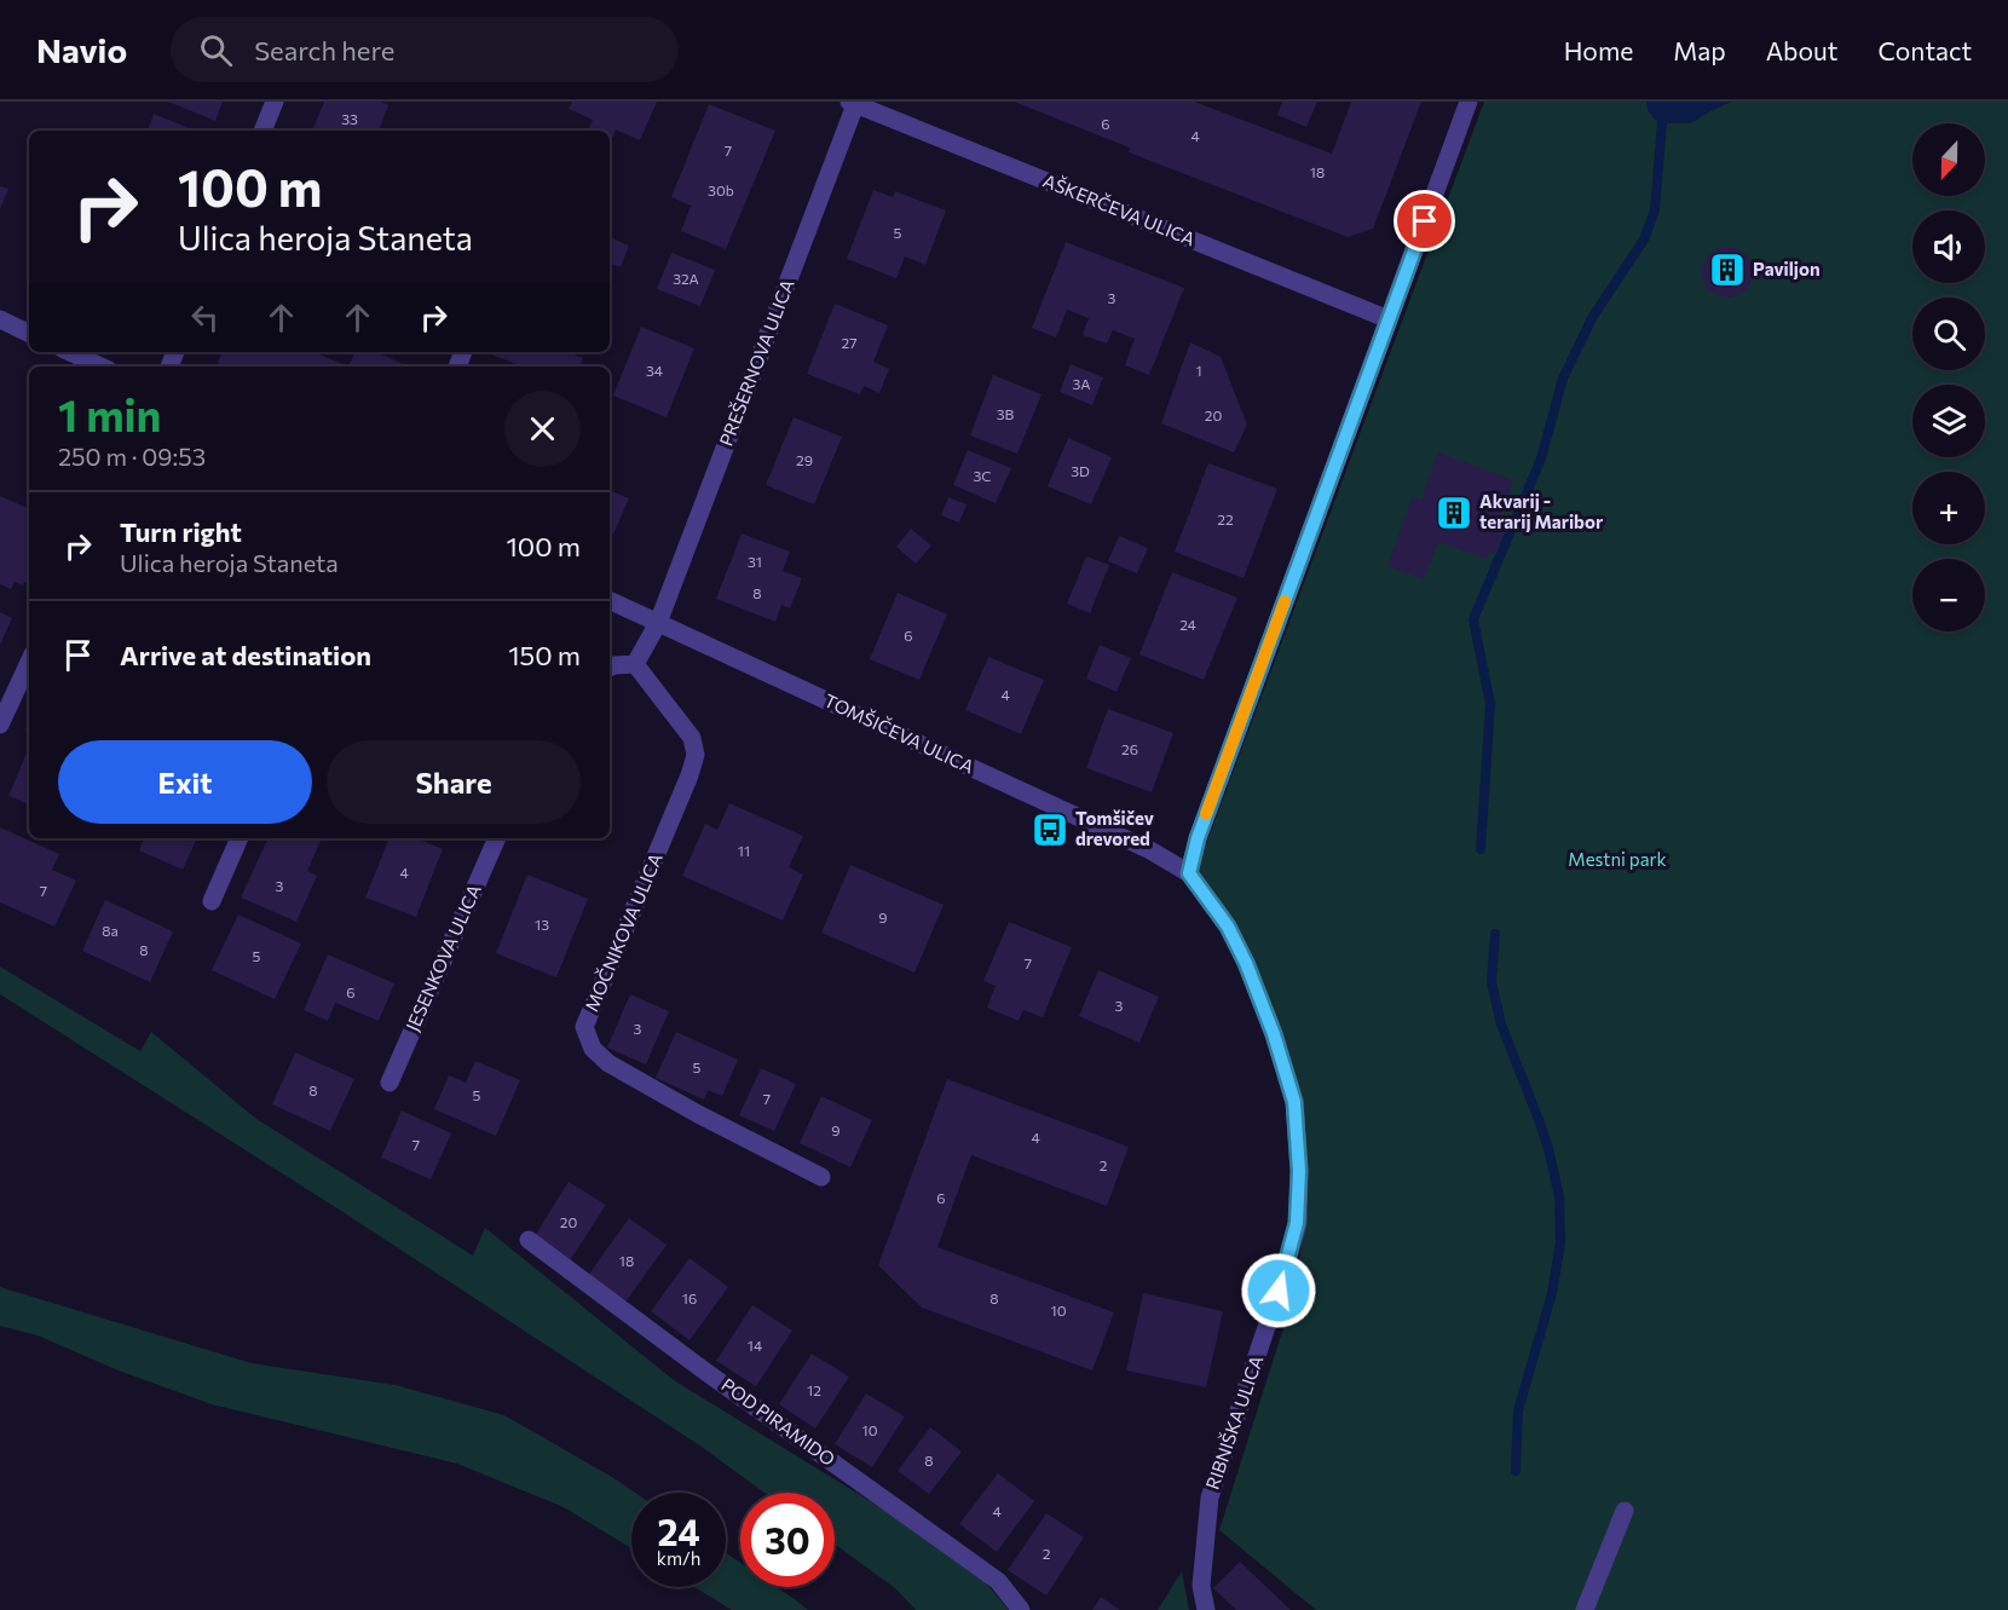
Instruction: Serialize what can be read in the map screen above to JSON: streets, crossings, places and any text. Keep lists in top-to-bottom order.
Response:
{
  "streets": {
    "street": [
      "AŠKERČEVA ULICA",
      "PREŠERNOVA ULICA",
      "TOMŠIČEVA ULICA",
      "MOČNIKOVA ULICA",
      "JESENKOVA ULICA",
      "POD PIRAMIDO",
      "RIBNIŠKA ULICA"
    ]
  },
  "crossings": [
    ["AŠKERČEVA ULICA", "PREŠERNOVA ULICA"],
    ["PREŠERNOVA ULICA", "TOMŠIČEVA ULICA"],
    ["TOMŠIČEVA ULICA", "RIBNIŠKA ULICA"]
  ],
  "parks": ["Mestni park"],
  "places": {
    "building": ["Paviljon", "Akvarij - terarij Maribor"],
    "bus stop": ["Tomšičev drevored"]
  },
  "house_numbers": [
    "33",
    "6",
    "4",
    "7",
    "18",
    "30b",
    "5",
    "32A",
    "3",
    "27",
    "34",
    "1",
    "3A",
    "3B",
    "20",
    "29",
    "3D",
    "3C",
    "22",
    "31",
    "8",
    "24",
    "6",
    "4",
    "26",
    "11",
    "4",
    "3",
    "7",
    "9",
    "13",
    "8a",
    "8",
    "5",
    "7",
    "6",
    "3",
    "3",
    "5",
    "8",
    "5",
    "7",
    "9",
    "4",
    "7",
    "2",
    "6",
    "20",
    "18",
    "16",
    "8",
    "10",
    "14",
    "12",
    "10",
    "8",
    "4",
    "2"
  ],
  "north": "bottom",
  "page": {
    "header": "Navio",
    "search": "Search here",
    "nav": [
      "Home",
      "Map",
      "About",
      "Contact"
    ],
    "map_buttons": ["+", "−"],
    "turn": ["100 m", "Ulica heroja Staneta"],
    "heading": ["1 min", "250 m · 09:53"],
    "list": [
      {
        "name": "Turn right",
        "note": "Ulica heroja Staneta",
        "value": "100 m"
      },
      {
        "name": "Arrive at destination",
        "value": "150 m"
      }
    ],
    "buttons": ["Exit", "Share"],
    "speed": "24 km/h",
    "limit": "30"
  }
}
